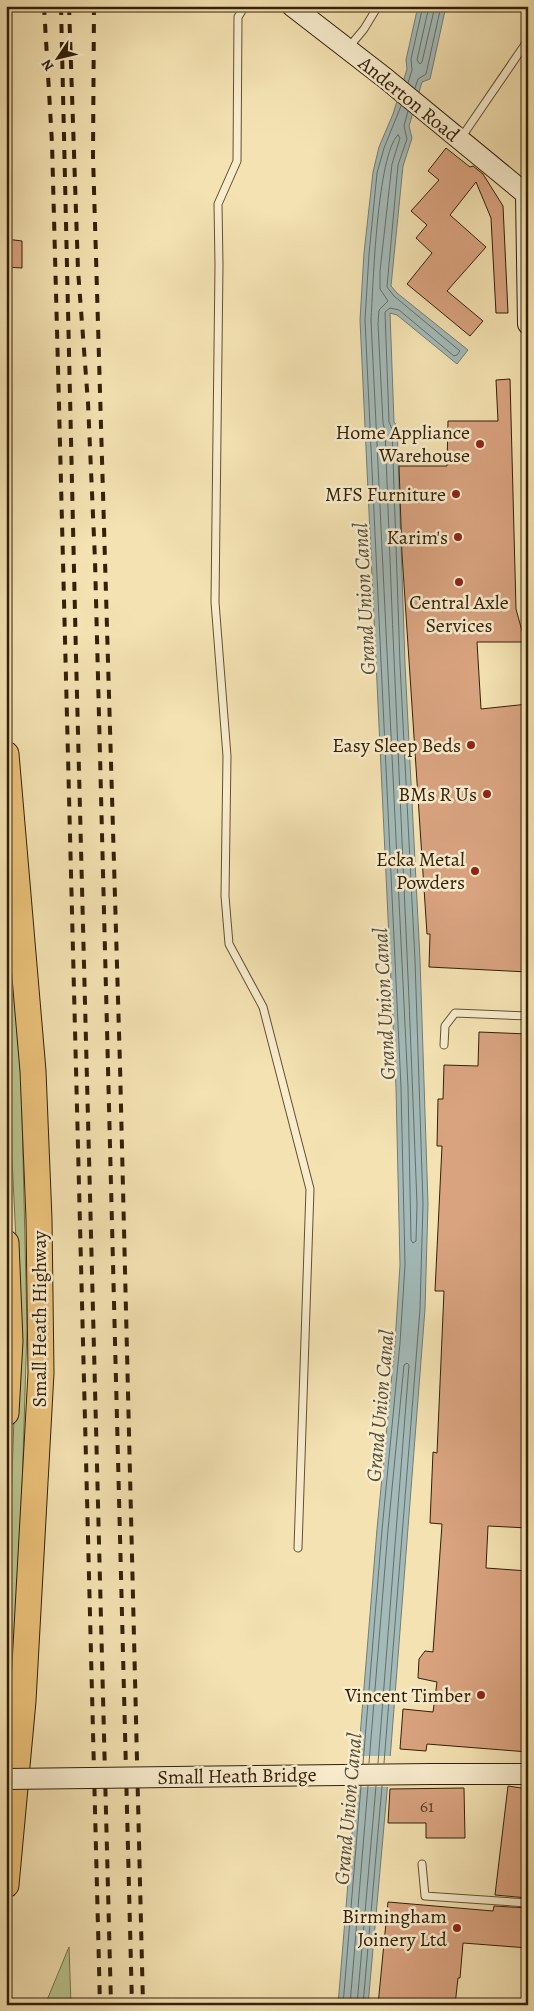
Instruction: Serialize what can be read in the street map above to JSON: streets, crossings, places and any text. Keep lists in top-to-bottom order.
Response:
{
  "streets": {
    "highway": ["Small Heath Highway"],
    "street": ["Anderton Road", "Small Heath Bridge"]
  },
  "water": ["Grand Union Canal"],
  "places": [
    "Home Appliance Warehouse",
    "MFS Furniture",
    "Karim's",
    "Central Axle Services",
    "Easy Sleep Beds",
    "BMs R Us",
    "Ecka Metal Powders",
    "Vincent Timber",
    "Birmingham Joinery Ltd"
  ],
  "house_numbers": ["61"],
  "north": "bottom left"
}
